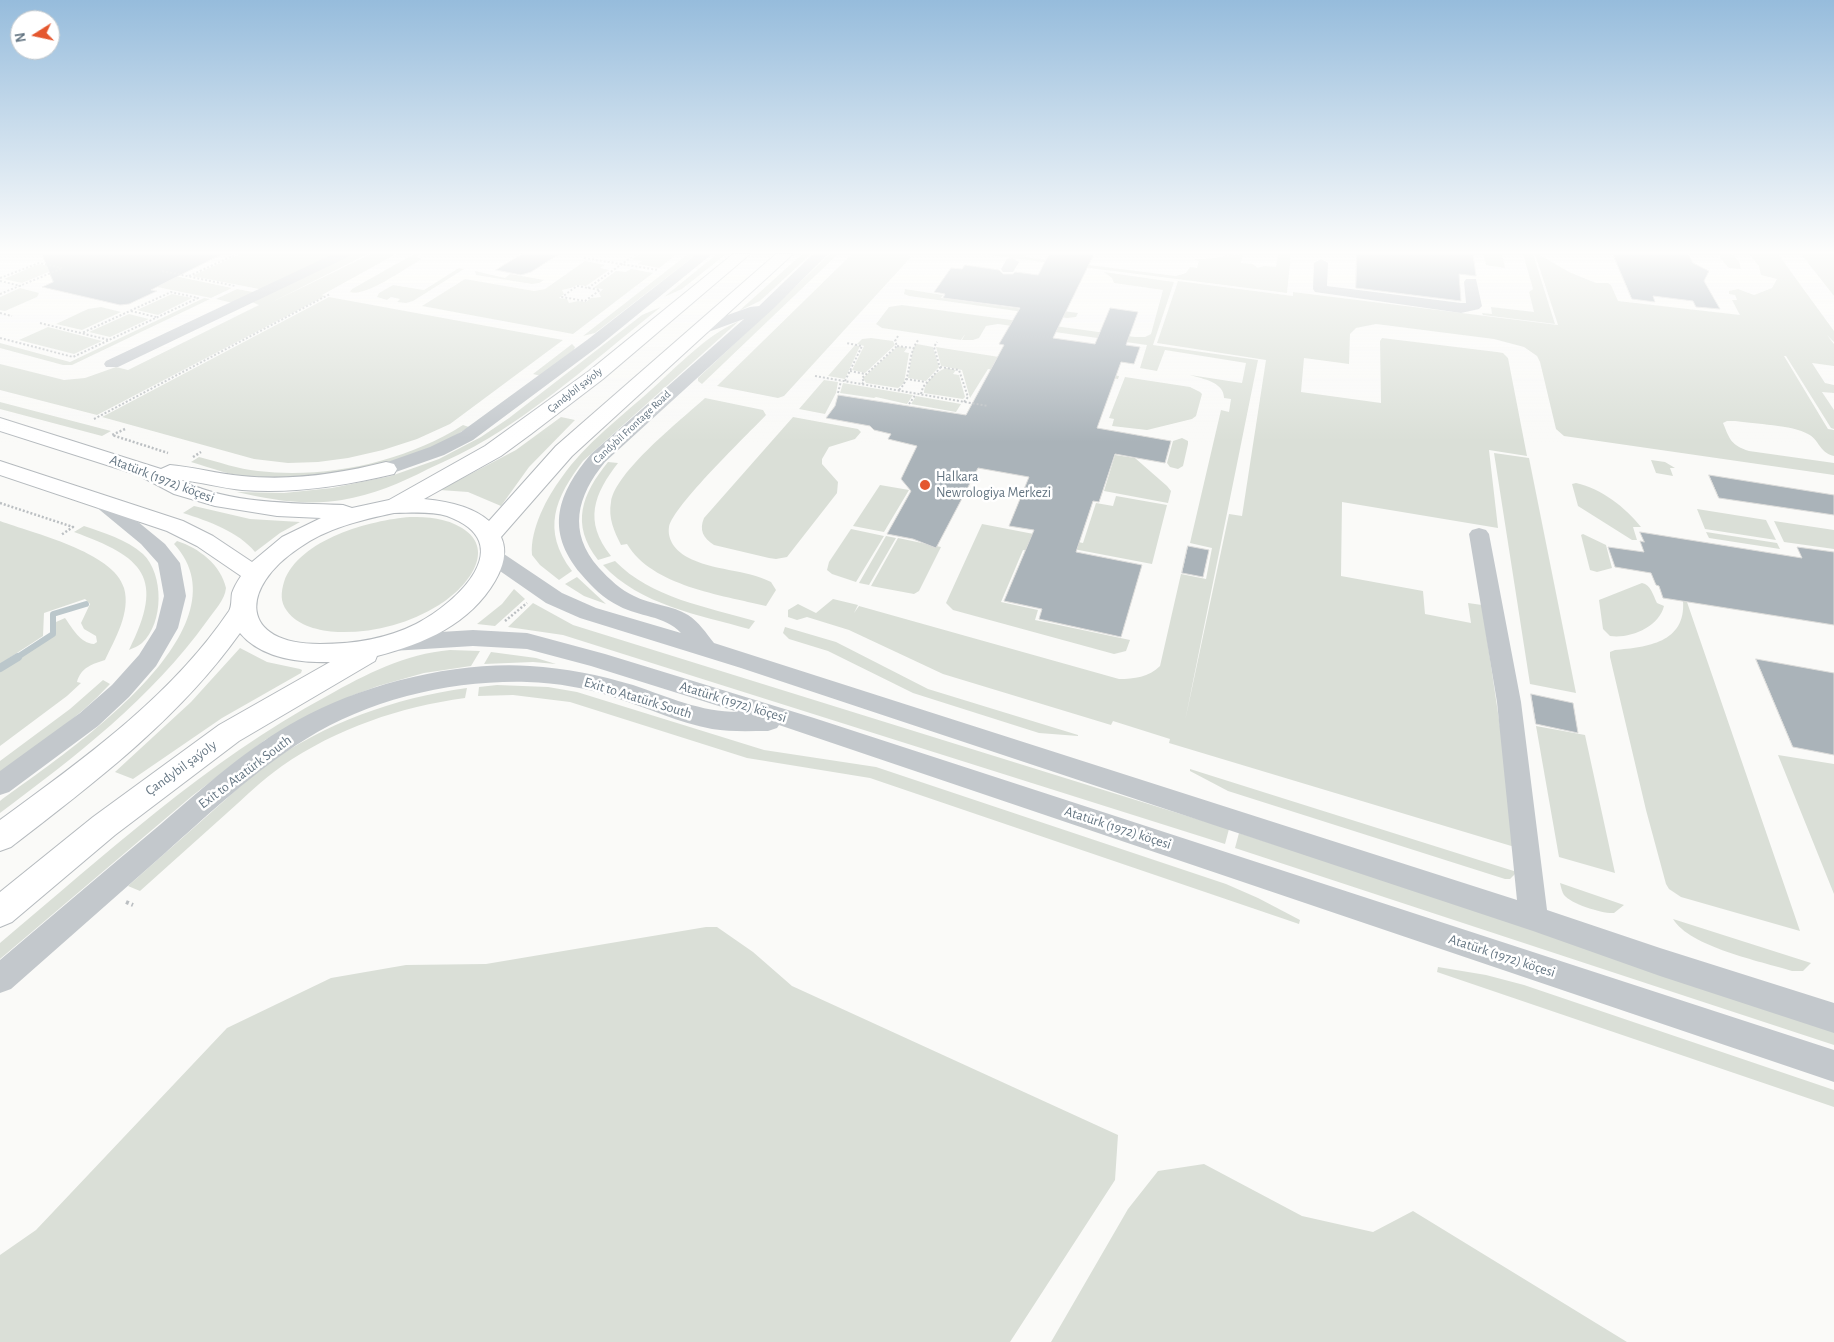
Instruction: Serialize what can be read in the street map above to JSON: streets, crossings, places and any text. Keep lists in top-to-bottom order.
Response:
{
  "streets": {
    "main road": ["Çandybil şaýoly", "Atatürk (1972) köçesi"],
    "street": ["Candybil Frontage Road", "Exit to Atatürk South"]
  },
  "crossings": [
    ["Çandybil şaýoly", "Atatürk (1972) köçesi"],
    ["Atatürk (1972) köçesi", "Exit to Atatürk South"]
  ],
  "places": ["Halkara Newrologiya Merkezi"],
  "north": "left"
}
